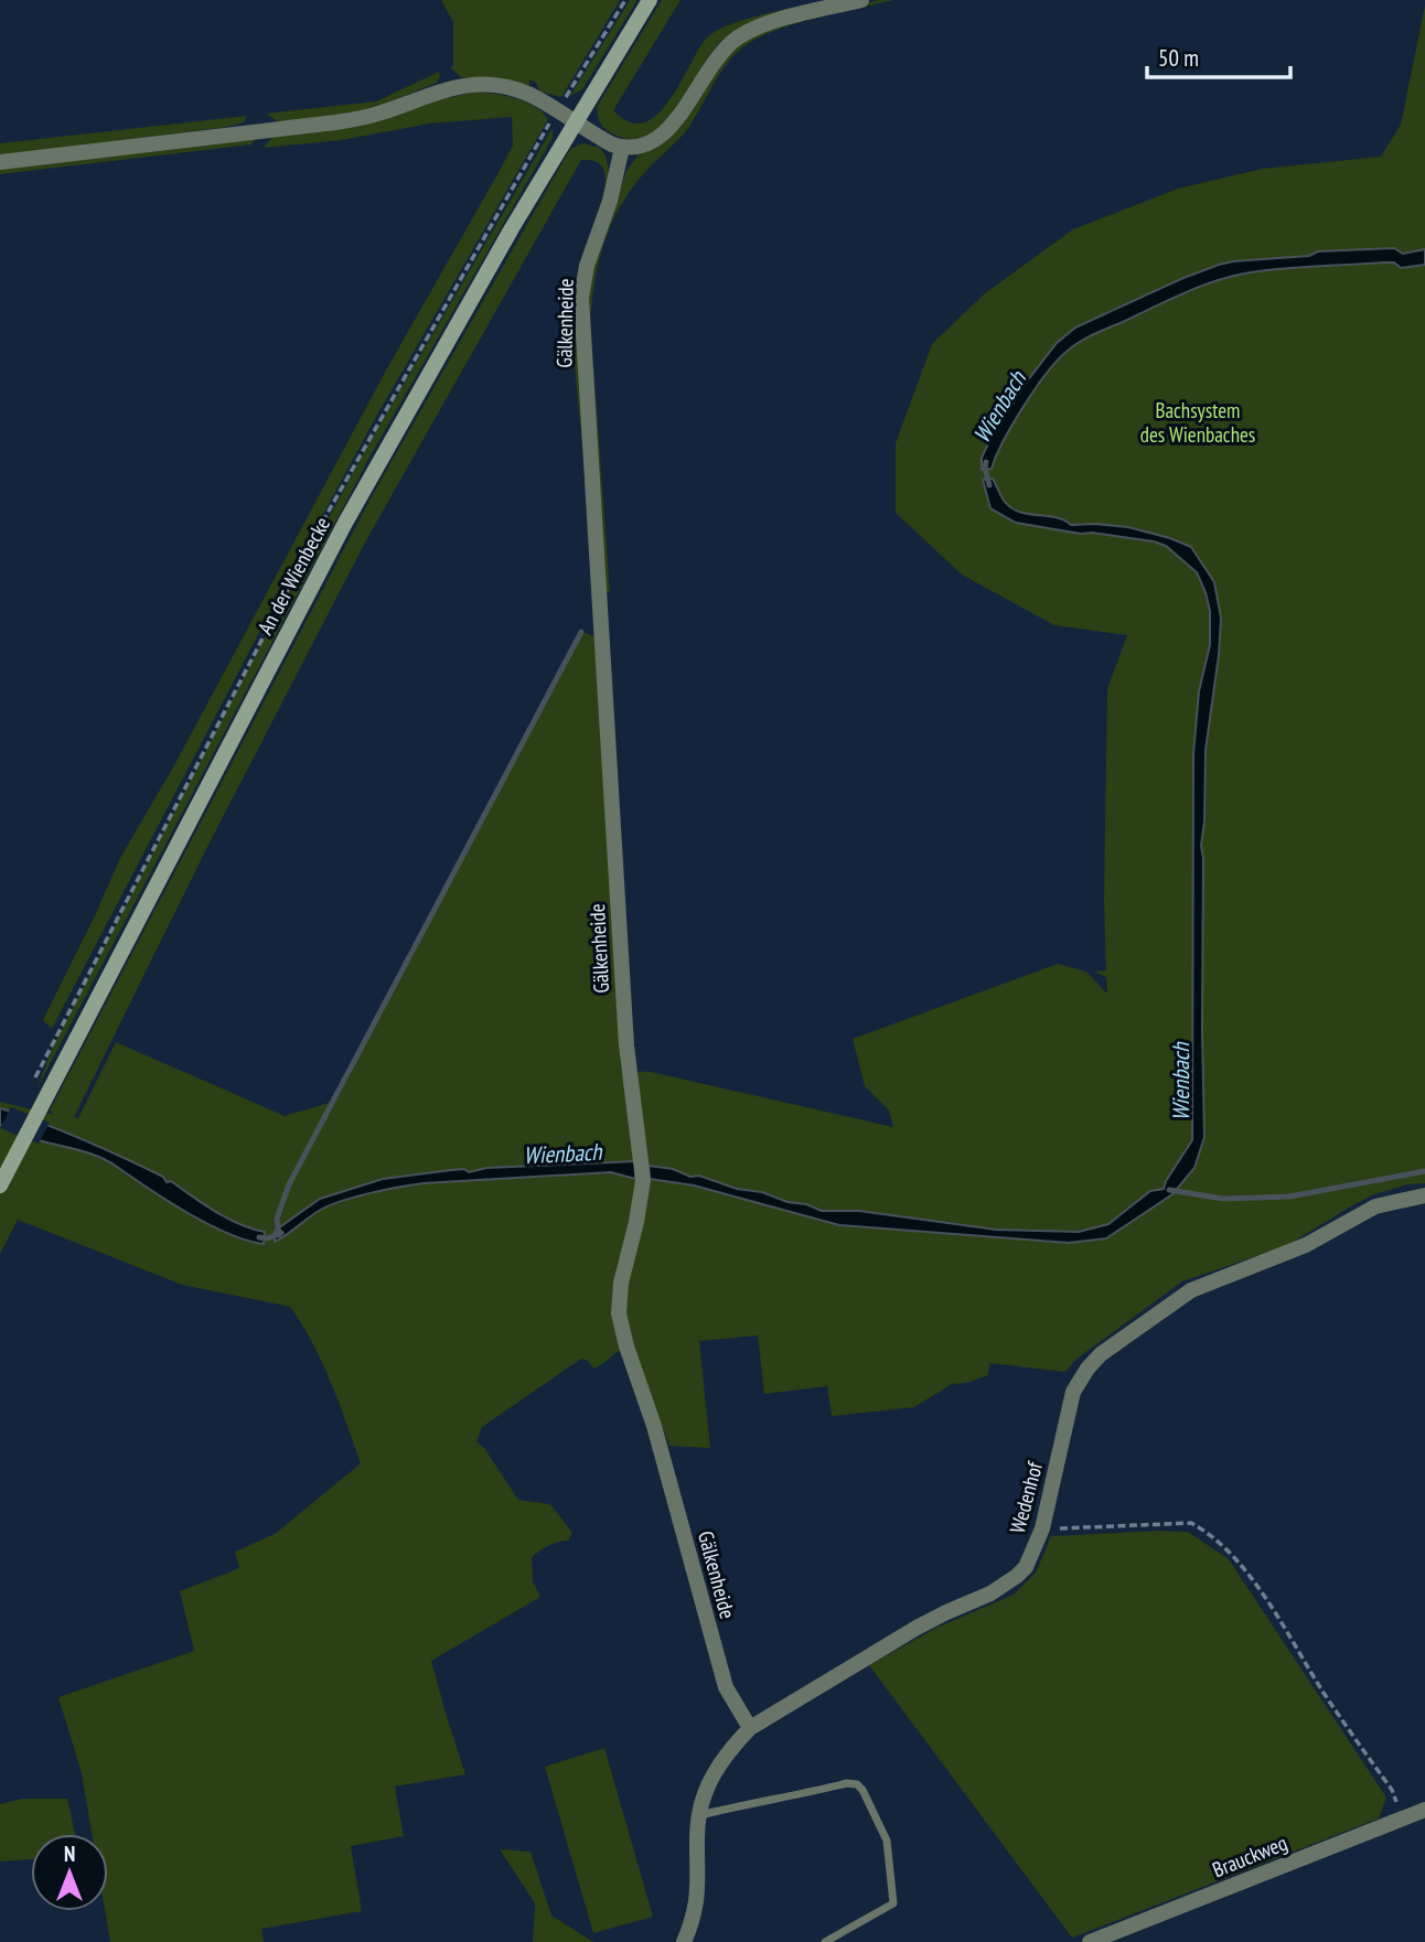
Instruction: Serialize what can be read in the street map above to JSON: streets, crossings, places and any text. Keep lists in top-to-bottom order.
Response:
{
  "streets": {
    "street": [
      "Gälkenheide",
      "An der Wienbecke",
      "Wedenhof",
      "Brauckweg"
    ]
  },
  "crossings": [
    ["Gälkenheide", "Wedenhof"]
  ],
  "water": ["Wienbach"],
  "parks": ["Bachsystem des Wienbaches"],
  "scale_bar": "50 m",
  "north": "top"
}
